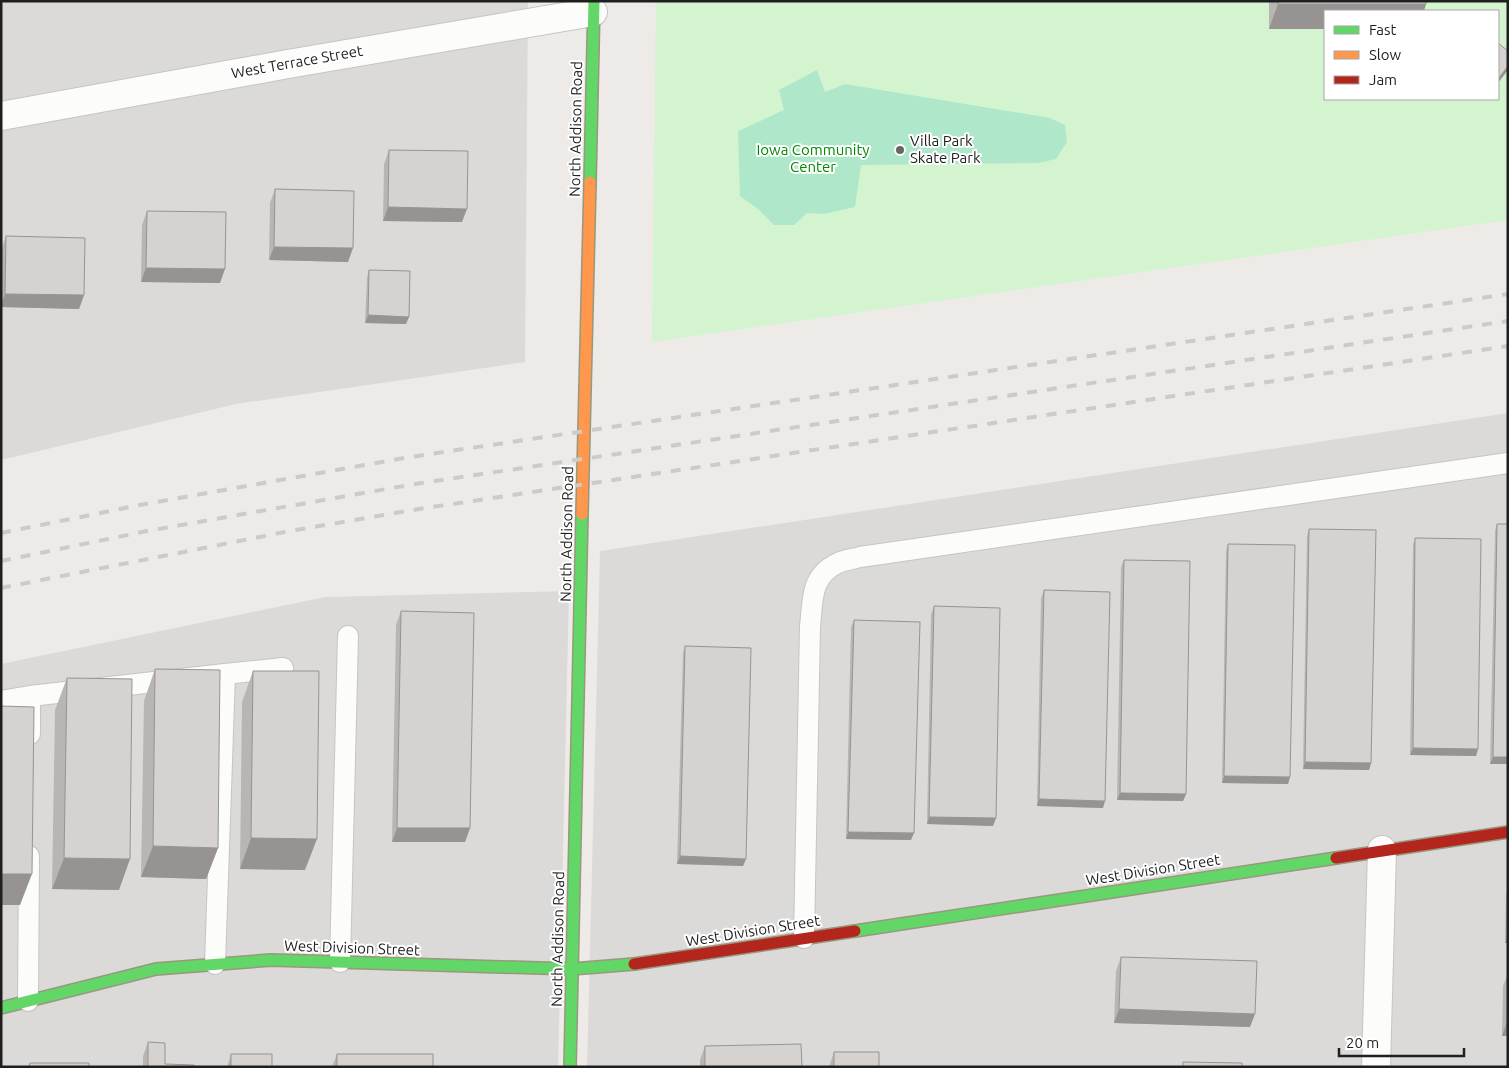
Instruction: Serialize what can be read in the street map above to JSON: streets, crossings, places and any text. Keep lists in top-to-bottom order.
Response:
{
  "streets": {
    "street": ["West Terrace Street", "North Addison Road", "West Division Street"]
  },
  "crossings": [
    ["West Terrace Street", "North Addison Road"],
    ["North Addison Road", "West Division Street"]
  ],
  "parks": ["Iowa Community Center"],
  "places": ["Villa Park Skate Park"],
  "legend": ["Fast", "Slow", "Jam"],
  "scale_bar": "20 m"
}
